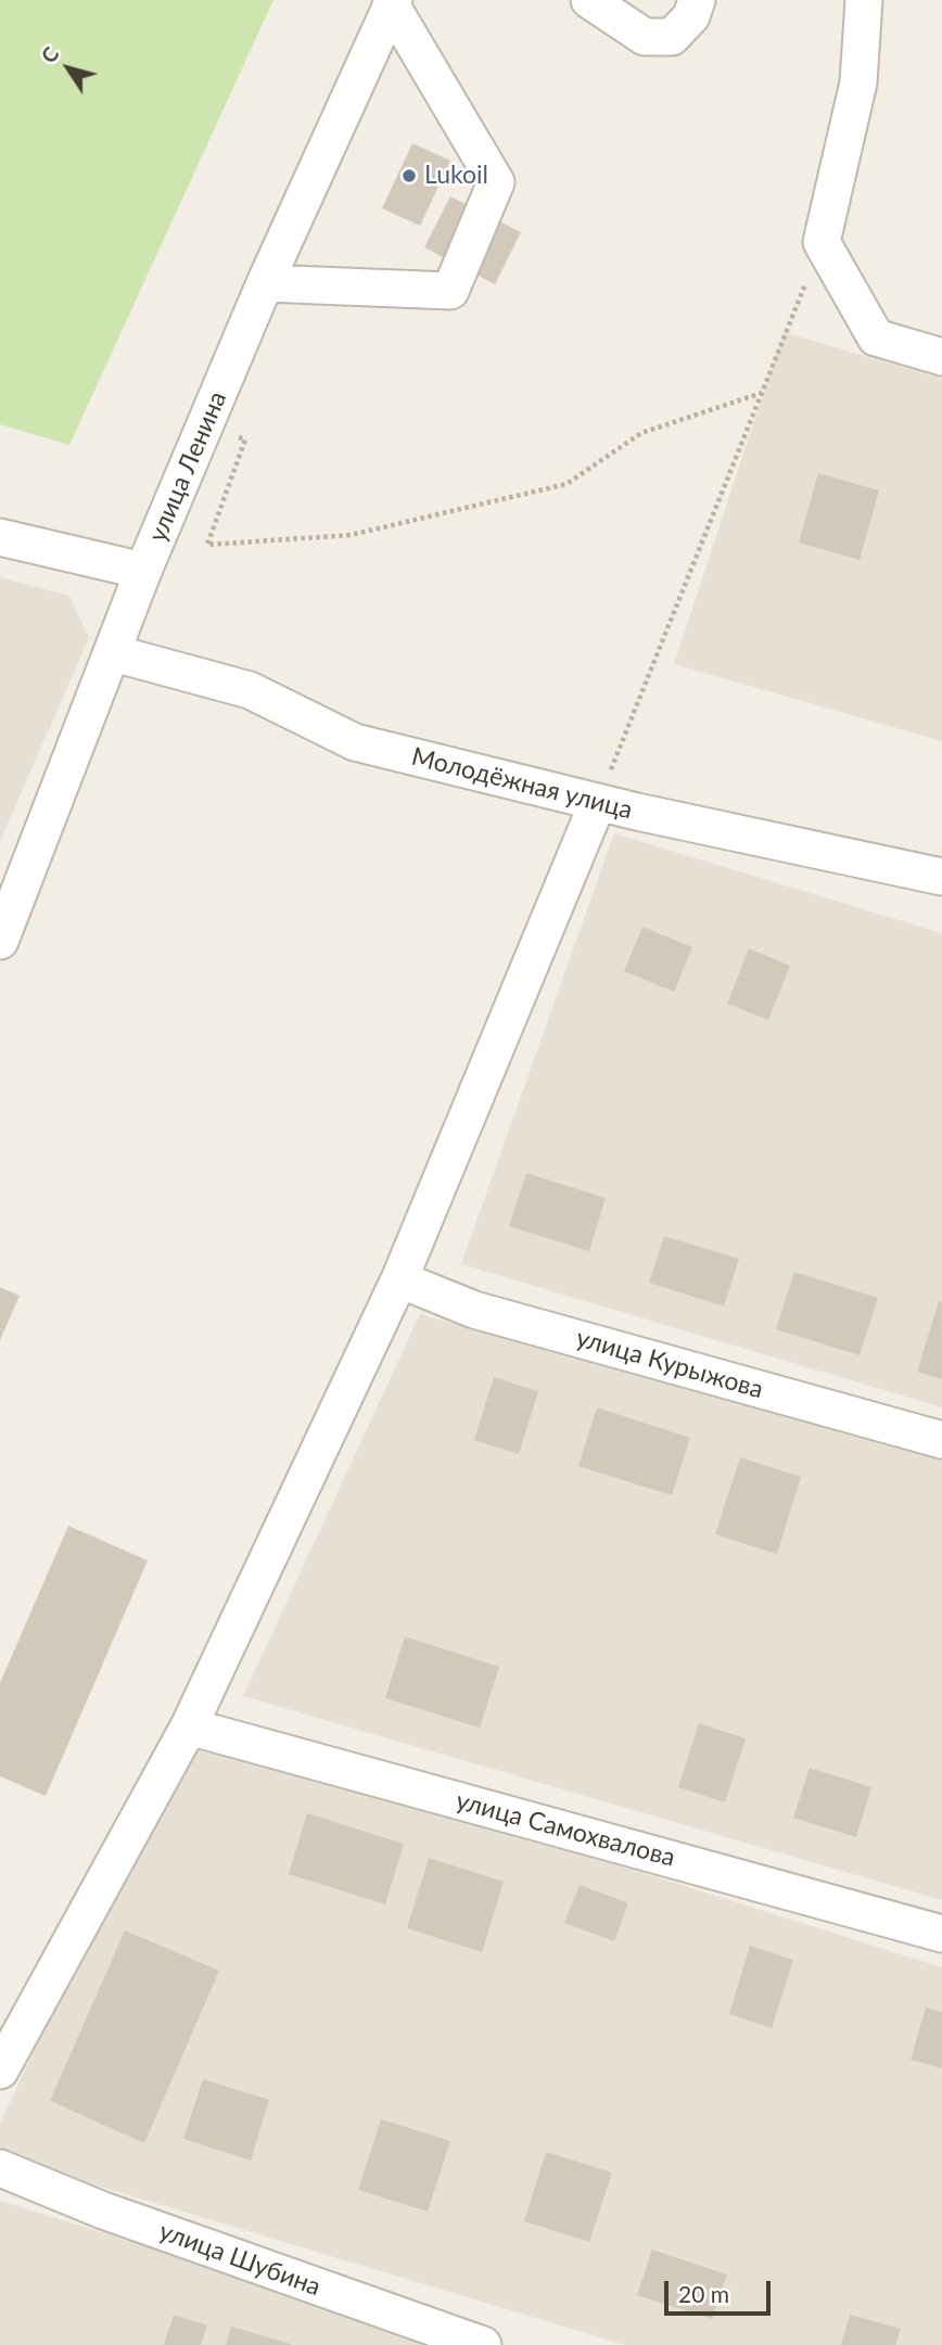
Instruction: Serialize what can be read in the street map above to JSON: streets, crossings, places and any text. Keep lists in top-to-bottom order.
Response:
{
  "streets": {
    "street": [
      "улица Ленина",
      "Молодёжная улица",
      "улица Курыжова",
      "улица Самохвалова",
      "улица Шубина"
    ]
  },
  "crossings": [
    ["улица Ленина", "Молодёжная улица"]
  ],
  "places": ["Lukoil"],
  "scale_bar": "20 m",
  "north": "top left"
}
